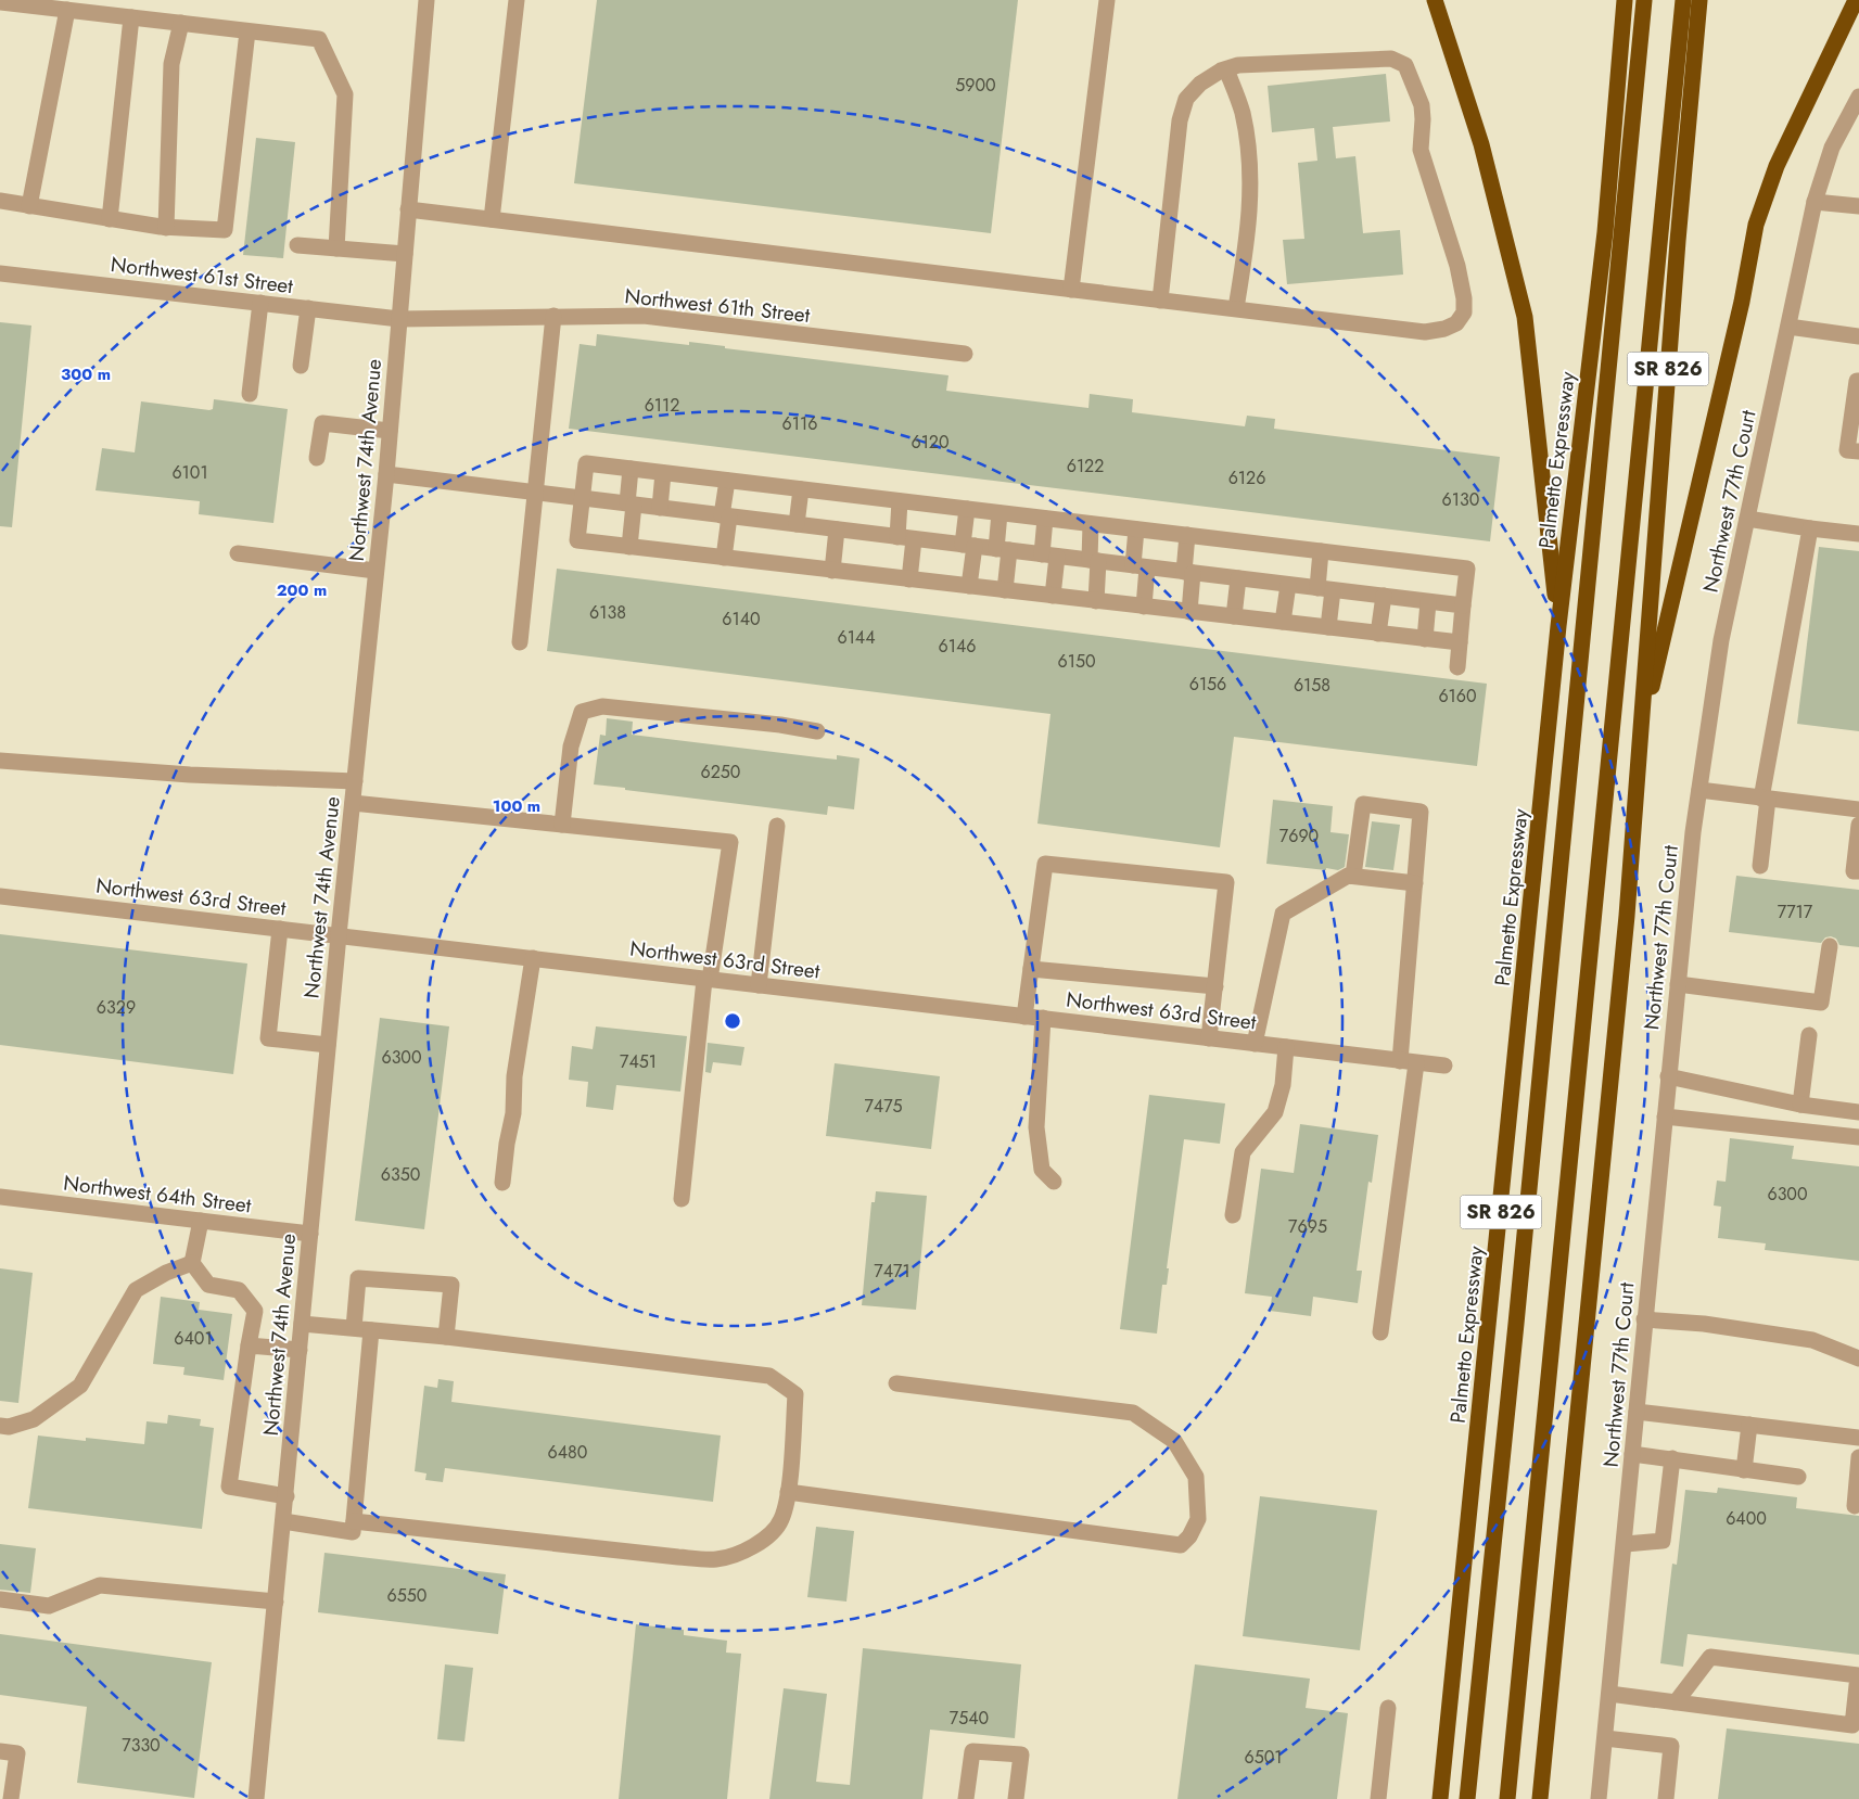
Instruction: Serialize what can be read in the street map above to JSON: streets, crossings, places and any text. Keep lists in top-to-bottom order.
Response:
{
  "streets": {
    "highway": ["SR 826", "Palmetto Expressway"],
    "street": [
      "Northwest 61st Street",
      "Northwest 61th Street",
      "Northwest 74th Avenue",
      "Northwest 77th Court",
      "Northwest 63rd Street",
      "Northwest 64th Street"
    ]
  },
  "crossings": [
    ["Northwest 61st Street", "Northwest 61th Street"],
    ["Northwest 61st Street", "Northwest 74th Avenue"],
    ["Northwest 61th Street", "Northwest 74th Avenue"],
    ["Northwest 74th Avenue", "Northwest 63rd Street"],
    ["Northwest 74th Avenue", "Northwest 64th Street"]
  ],
  "house_numbers": [
    "5900",
    "6112",
    "6116",
    "6120",
    "6122",
    "6101",
    "6126",
    "6130",
    "6138",
    "6140",
    "6144",
    "6146",
    "6150",
    "6156",
    "6158",
    "6160",
    "6250",
    "7690",
    "7717",
    "6329",
    "6300",
    "7451",
    "7475",
    "6350",
    "6300",
    "7695",
    "7471",
    "6401",
    "6480",
    "6400",
    "6550",
    "7540",
    "7330",
    "6501"
  ],
  "rings": ["300 m", "200 m", "100 m"]
}
